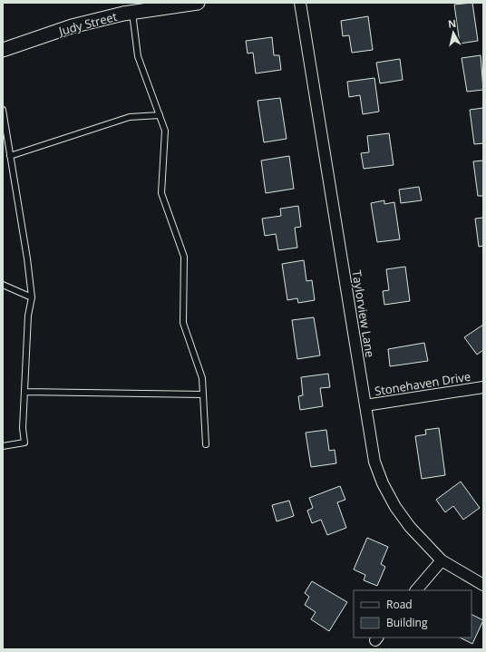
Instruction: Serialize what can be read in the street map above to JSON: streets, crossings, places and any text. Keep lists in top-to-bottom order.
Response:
{
  "streets": {
    "street": ["Judy Street", "Taylorview Lane", "Stonehaven Drive"]
  },
  "crossings": [
    ["Taylorview Lane", "Stonehaven Drive"]
  ],
  "legend": ["Road", "Building"],
  "north": "top"
}
